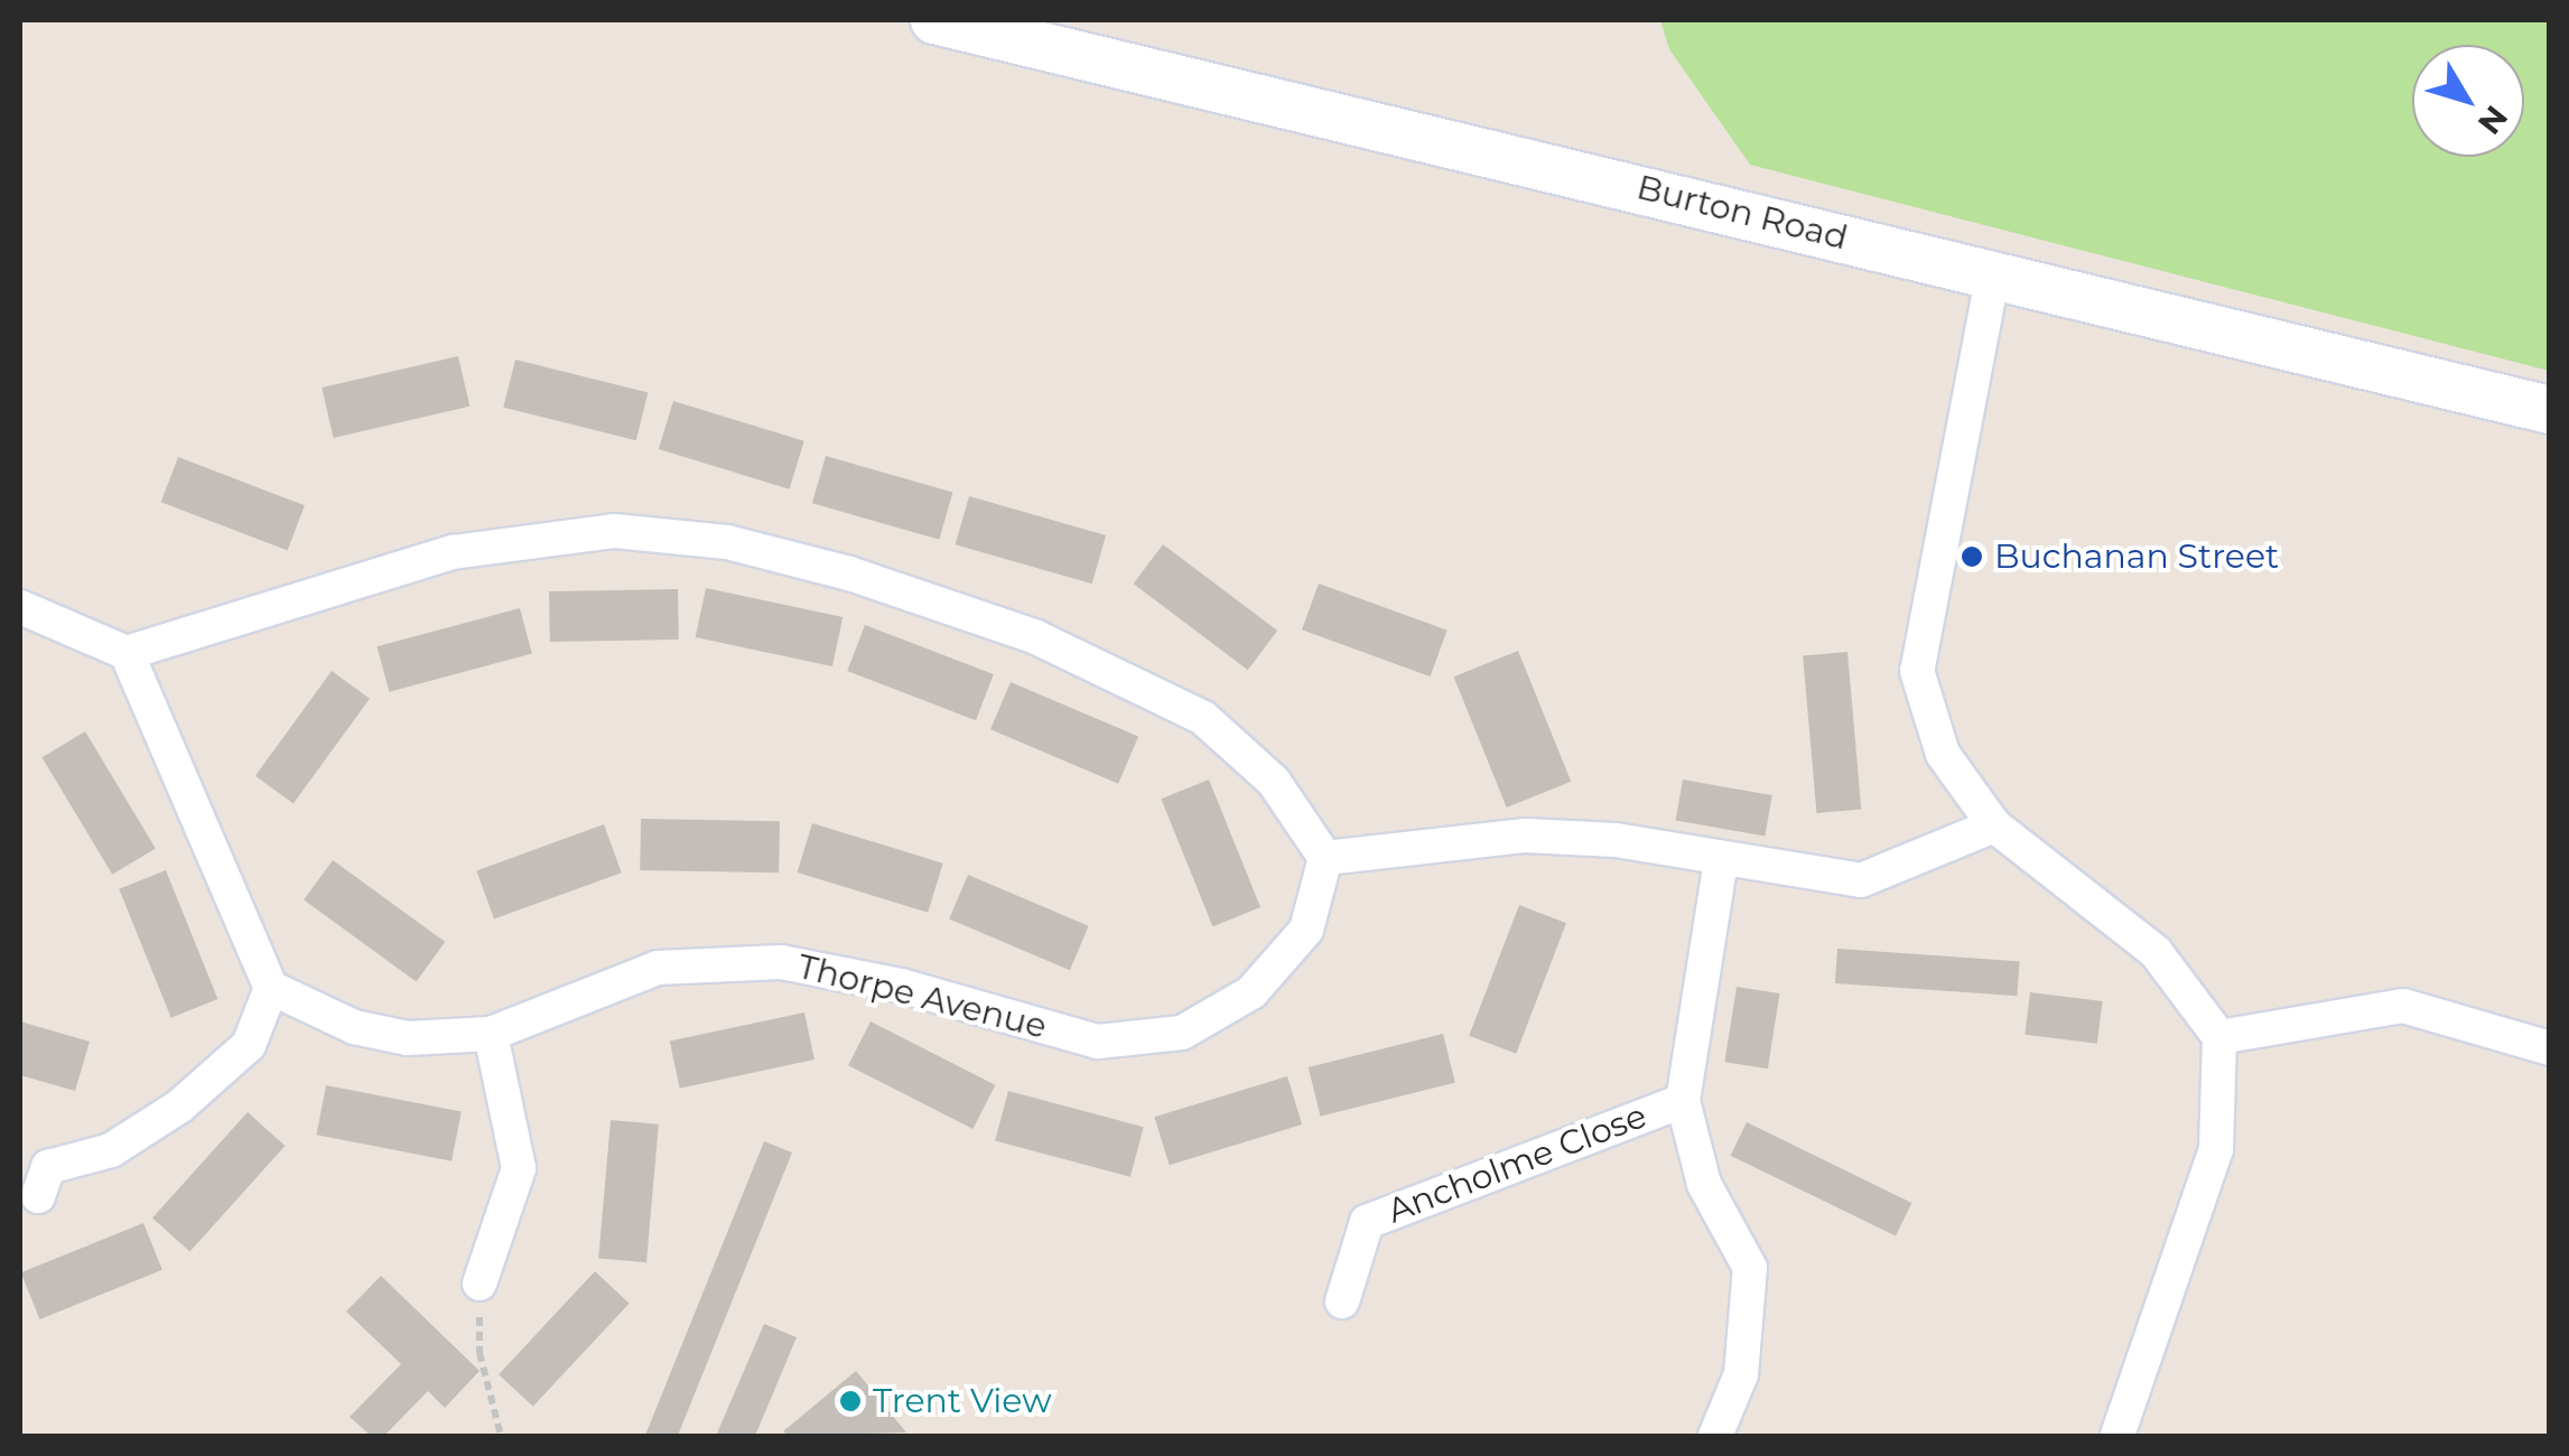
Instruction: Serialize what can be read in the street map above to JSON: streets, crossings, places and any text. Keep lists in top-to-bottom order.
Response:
{
  "streets": {
    "main road": ["Burton Road"],
    "street": ["Thorpe Avenue", "Ancholme Close"]
  },
  "places": ["Buchanan Street", "Trent View"],
  "north": "bottom right"
}
